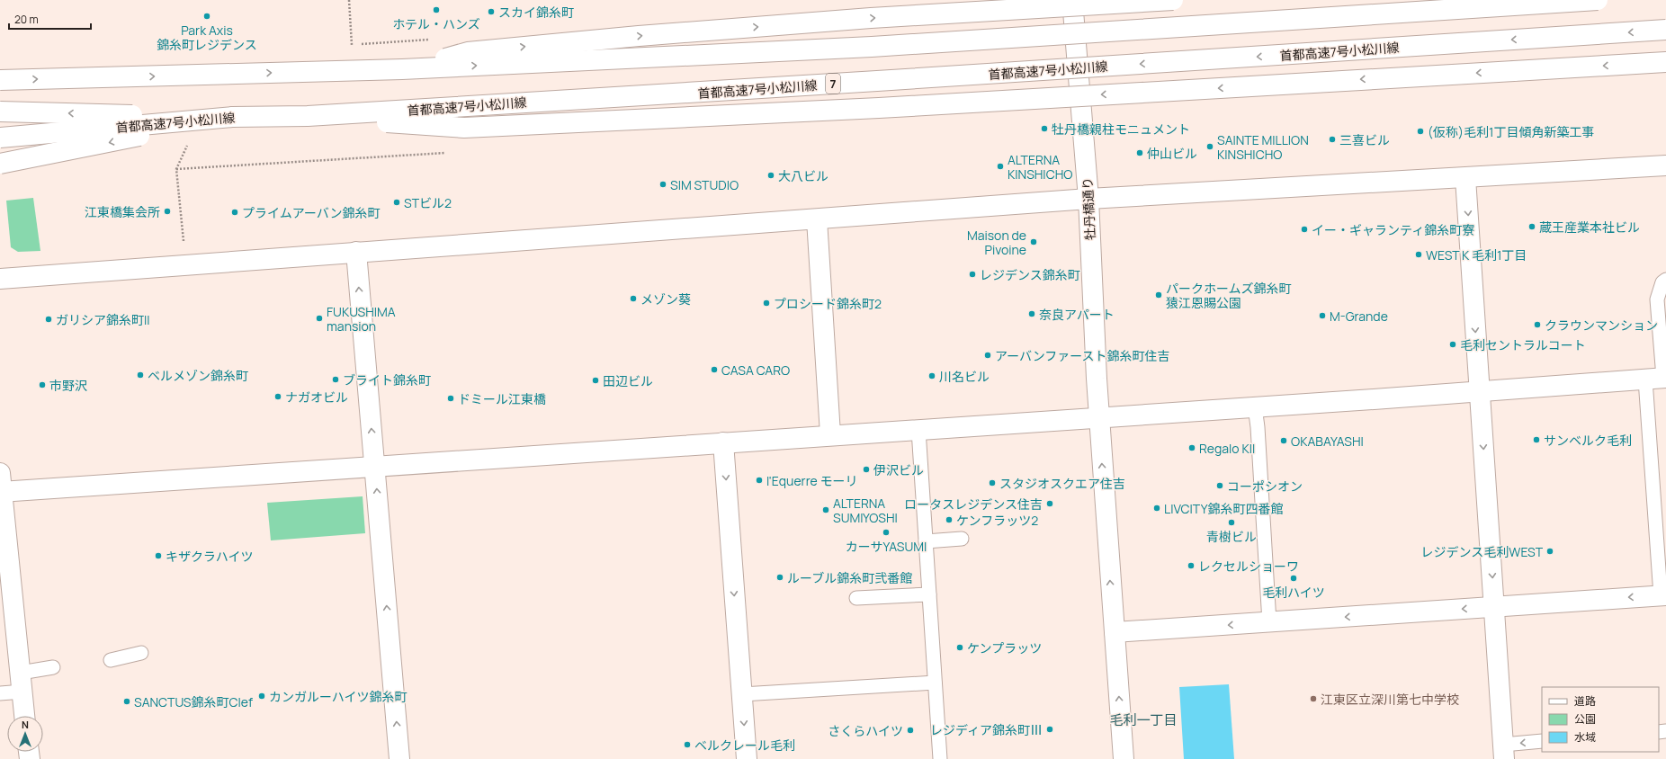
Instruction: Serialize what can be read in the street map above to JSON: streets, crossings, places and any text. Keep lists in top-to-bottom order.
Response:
{
  "streets": {
    "main road": ["首都高速7号小松川線", "7", "牡丹橋通り"]
  },
  "one_way": ["牡丹橋通り"],
  "districts": ["毛利一丁目"],
  "places": [
    "ホテル・ハンズ",
    "スカイ錦糸町",
    "Park Axis 錦糸町レジデンス",
    "牡丹橋親柱モニュメント",
    "(仮称)毛利1丁目傾角新築工事",
    "三喜ビル",
    "SAINTE MILLION KINSHICHO",
    "仲山ビル",
    "ALTERNA KINSHICHO",
    "大八ビル",
    "SIM STUDIO",
    "STビル2",
    "江東橋集会所",
    "プライムアーバン錦糸町",
    "蔵王産業本社ビル",
    "イー・ギャランティ錦糸町寮",
    "Maison de Pivoine",
    "WEST K 毛利1丁目",
    "レジデンス錦糸町",
    "パークホームズ錦糸町 猿江恩賜公園",
    "メゾン葵",
    "プロシード錦糸町2",
    "奈良アパート",
    "M-Grande",
    "FUKUSHIMA mansion",
    "ガリシア錦糸町II",
    "クラウンマンション",
    "毛利セントラルコート",
    "アーバンファースト錦糸町住吉",
    "CASA CARO",
    "ベルメゾン錦糸町",
    "川名ビル",
    "ブライト錦糸町",
    "田辺ビル",
    "市野沢",
    "ナガオビル",
    "ドミール江東橋",
    "サンベルク毛利",
    "OKABAYASHI",
    "Regalo KII",
    "伊沢ビル",
    "l'Equerre モーリ",
    "スタジオスクエア住吉",
    "コーポシオン",
    "ロータスレジデンス住吉",
    "LIVCITY錦糸町四番館",
    "ALTERNA SUMIYOSHI",
    "ケンフラッツ2",
    "青樹ビル",
    "カーサYASUMI",
    "レジデンス毛利WEST",
    "キザクラハイツ",
    "レクセルショーワ",
    "ルーブル錦糸町弐番館",
    "毛利ハイツ",
    "ケンプラッツ",
    "カンガルーハイツ錦糸町",
    "江東区立深川第七中学校",
    "SANCTUS錦糸町Clef",
    "レジディア錦糸町Ⅲ",
    "さくらハイツ",
    "ベルクレール毛利"
  ],
  "legend": ["道路", "公園", "水域"],
  "scale_bar": "20 m",
  "north": "top"
}
